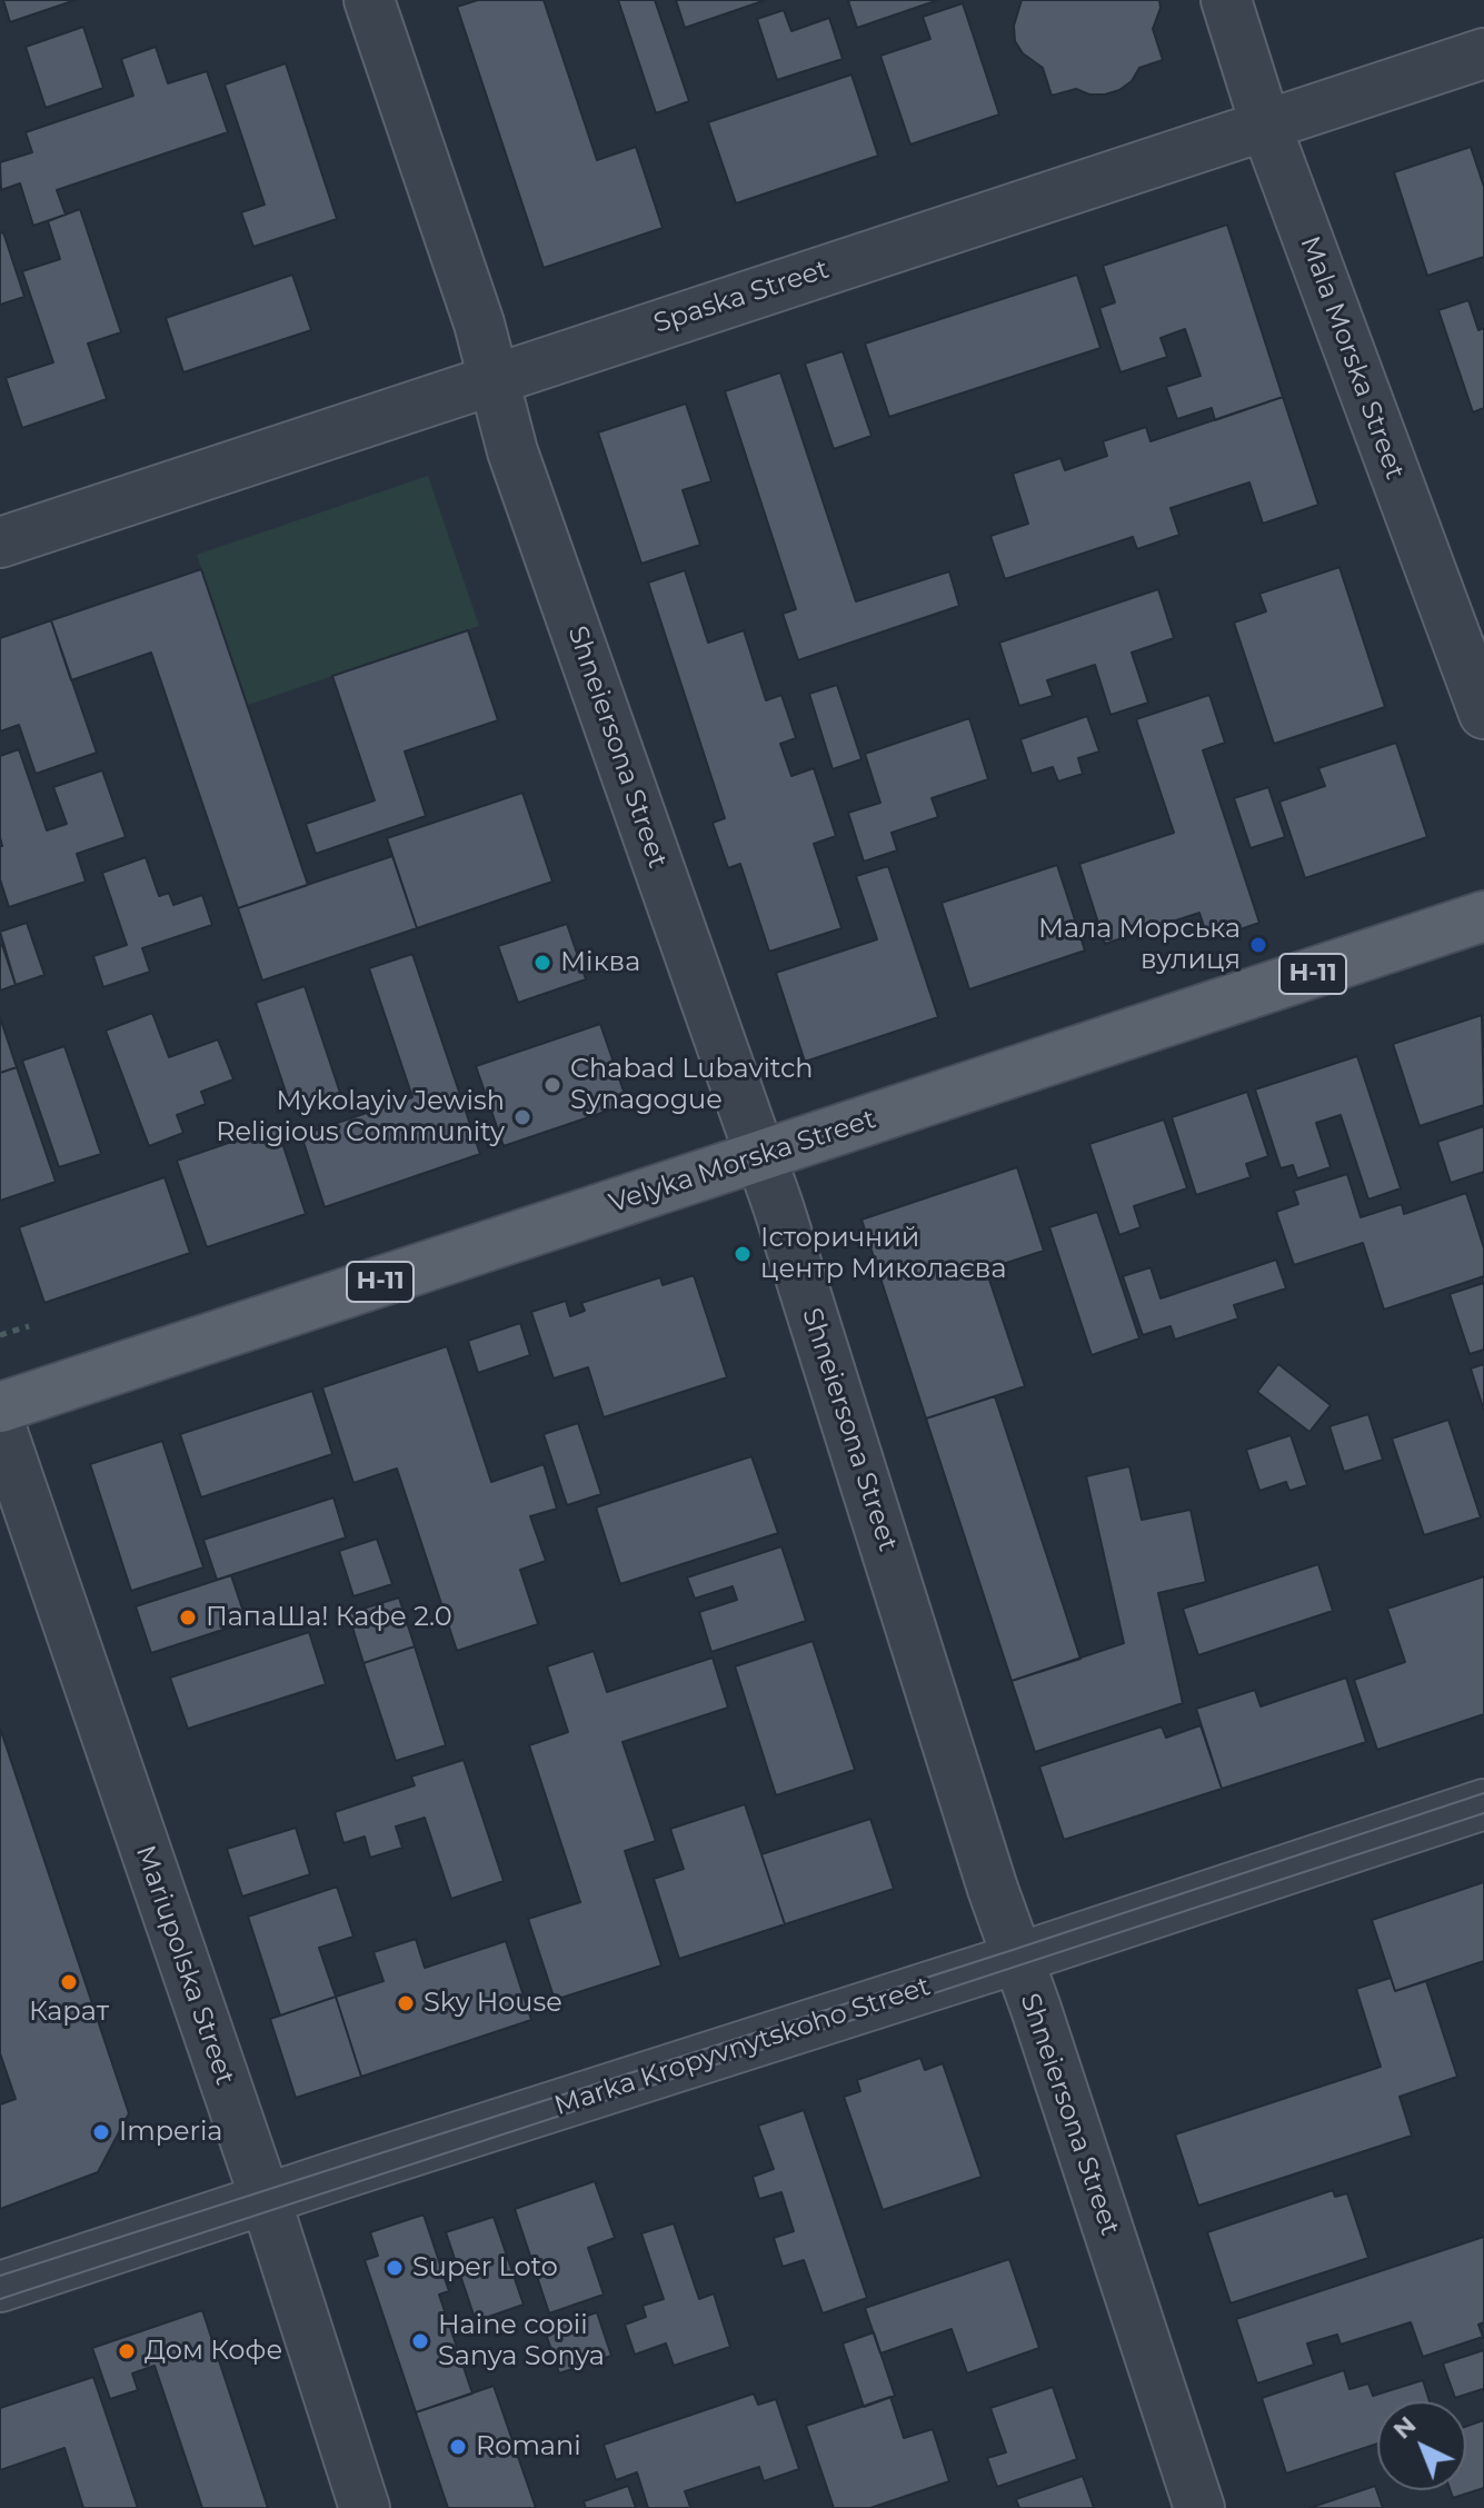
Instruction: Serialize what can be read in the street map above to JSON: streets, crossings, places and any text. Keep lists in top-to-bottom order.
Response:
{
  "streets": {
    "main road": ["Н-11", "Velyka Morska Street"],
    "street": [
      "Spaska Street",
      "Mala Morska Street",
      "Shneiersona Street",
      "Mariupolska Street",
      "Marka Kropyvnytskoho Street"
    ]
  },
  "crossings": [
    ["Spaska Street", "Mala Morska Street"],
    ["Spaska Street", "Shneiersona Street"],
    ["Shneiersona Street", "Velyka Morska Street"],
    ["Shneiersona Street", "Marka Kropyvnytskoho Street"],
    ["Mariupolska Street", "Marka Kropyvnytskoho Street"]
  ],
  "places": [
    "Мала Морська вулиця",
    "Міква",
    "Chabad Lubavitch Synagogue",
    "Mykolayiv Jewish Religious Community",
    "Історичний центр Миколаєва",
    "ПапаШа! Кафе 2.0",
    "Карат",
    "Sky House",
    "Imperia",
    "Super Loto",
    "Haine copii Sanya Sonya",
    "Дом Кофе",
    "Romani"
  ],
  "north": "top left"
}
